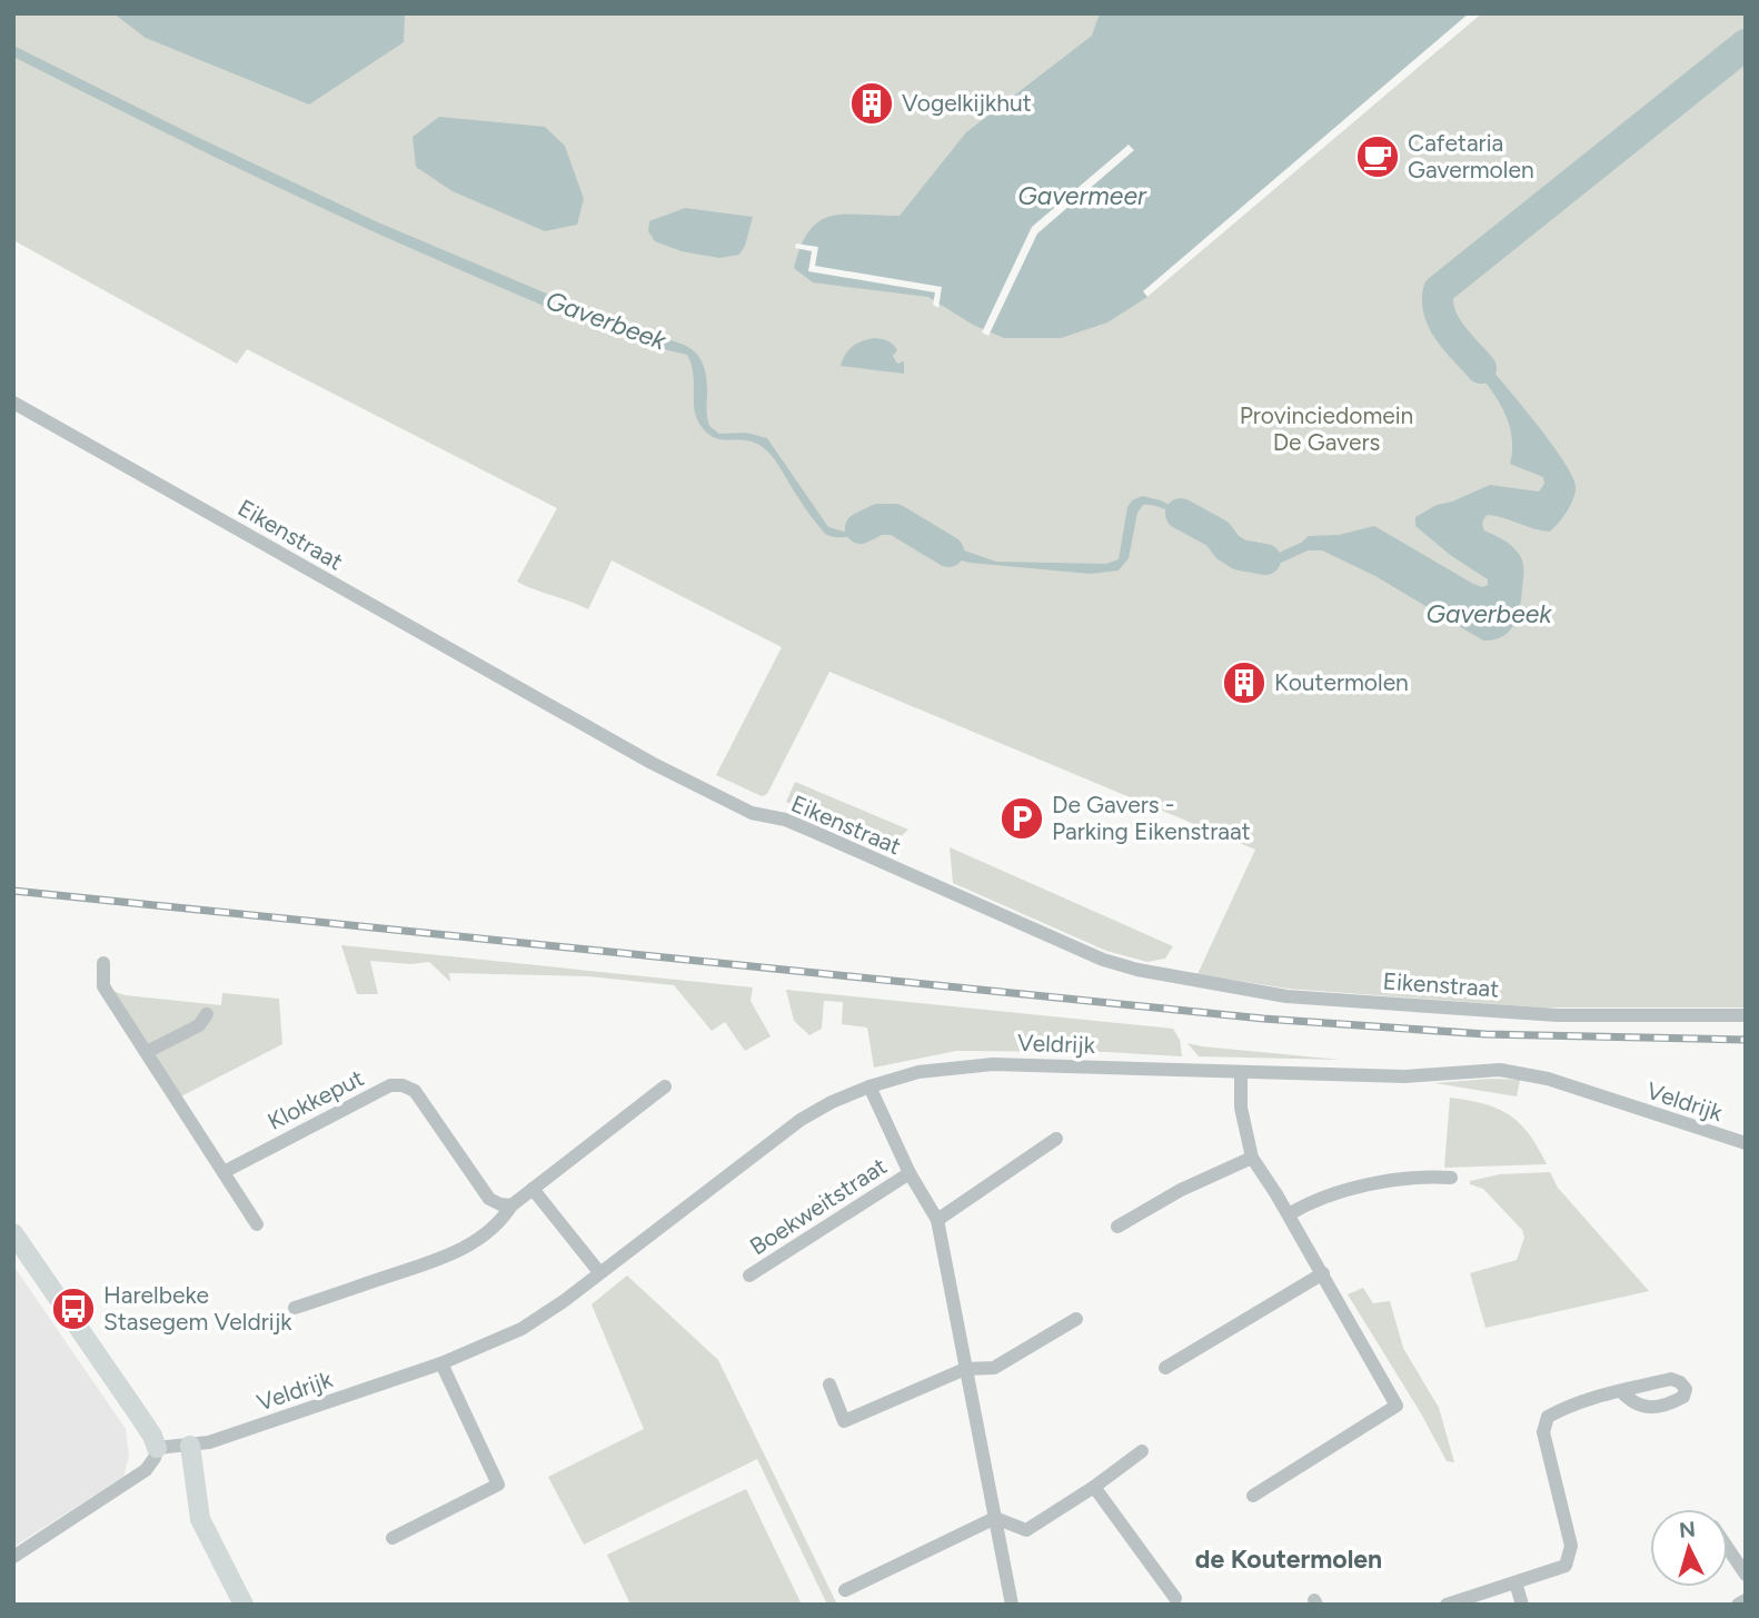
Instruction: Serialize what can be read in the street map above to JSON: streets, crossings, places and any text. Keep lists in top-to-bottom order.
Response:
{
  "streets": {
    "street": [
      "Eikenstraat",
      "Veldrijk",
      "Klokkeput",
      "Boekweitstraat"
    ]
  },
  "crossings": [
    ["Veldrijk", "Boekweitstraat"]
  ],
  "districts": ["de Koutermolen"],
  "water": ["Gavermeer", "Gaverbeek"],
  "parks": ["Provinciedomein De Gavers"],
  "places": {
    "building": ["Vogelkijkhut", "Koutermolen"],
    "cafe": ["Cafetaria Gavermolen"],
    "parking": ["De Gavers - Parking Eikenstraat"],
    "bus stop": ["Harelbeke Stasegem Veldrijk"]
  },
  "north": "top"
}
